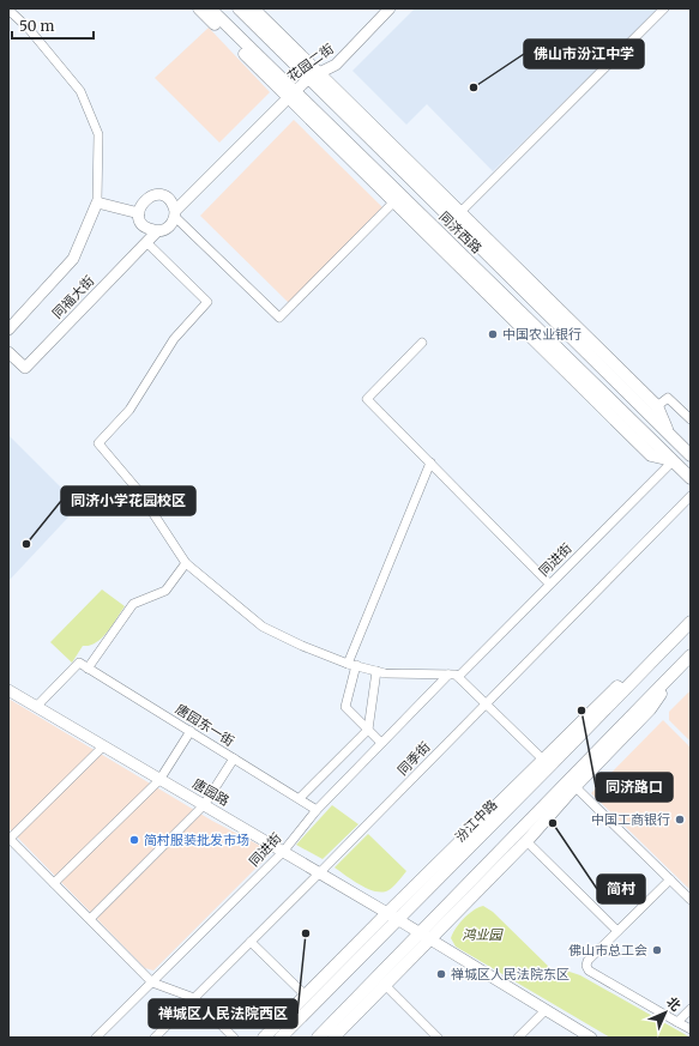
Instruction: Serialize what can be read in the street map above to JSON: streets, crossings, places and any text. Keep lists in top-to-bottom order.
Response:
{
  "streets": {
    "main road": ["同济西路", "汾江中路"],
    "street": [
      "花园二街",
      "同福大街",
      "同进街",
      "唐园东一街",
      "同季街",
      "唐园路"
    ]
  },
  "crossings": [
    ["花园二街", "同济西路"],
    ["花园二街", "同福大街"],
    ["同济西路", "同福大街"],
    ["同济西路", "同进街"],
    ["同进街", "唐园东一街"],
    ["同进街", "唐园路"],
    ["唐园东一街", "唐园路"],
    ["同季街", "唐园路"],
    ["唐园路", "汾江中路"]
  ],
  "parks": ["鸿业园"],
  "places": [
    "佛山市汾江中学",
    "中国农业银行",
    "同济小学花园校区",
    "同济路口",
    "中国工商银行",
    "简村",
    "简村服装批发市场",
    "禅城区人民法院西区",
    "佛山市总工会",
    "禅城区人民法院东区"
  ],
  "scale_bar": "50 m",
  "north": "top right"
}
